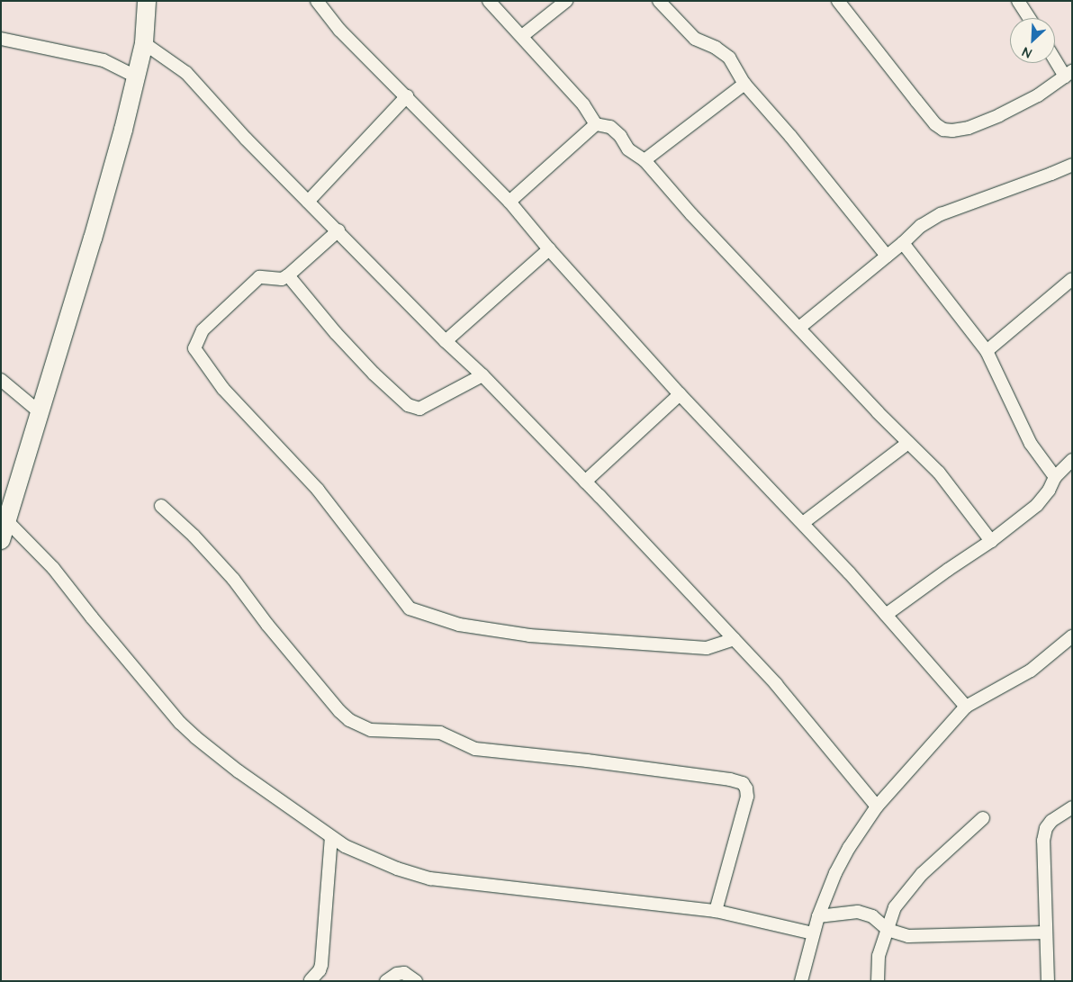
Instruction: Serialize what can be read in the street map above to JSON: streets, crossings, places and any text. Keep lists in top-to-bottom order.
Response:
{
  "north": "bottom left"
}
